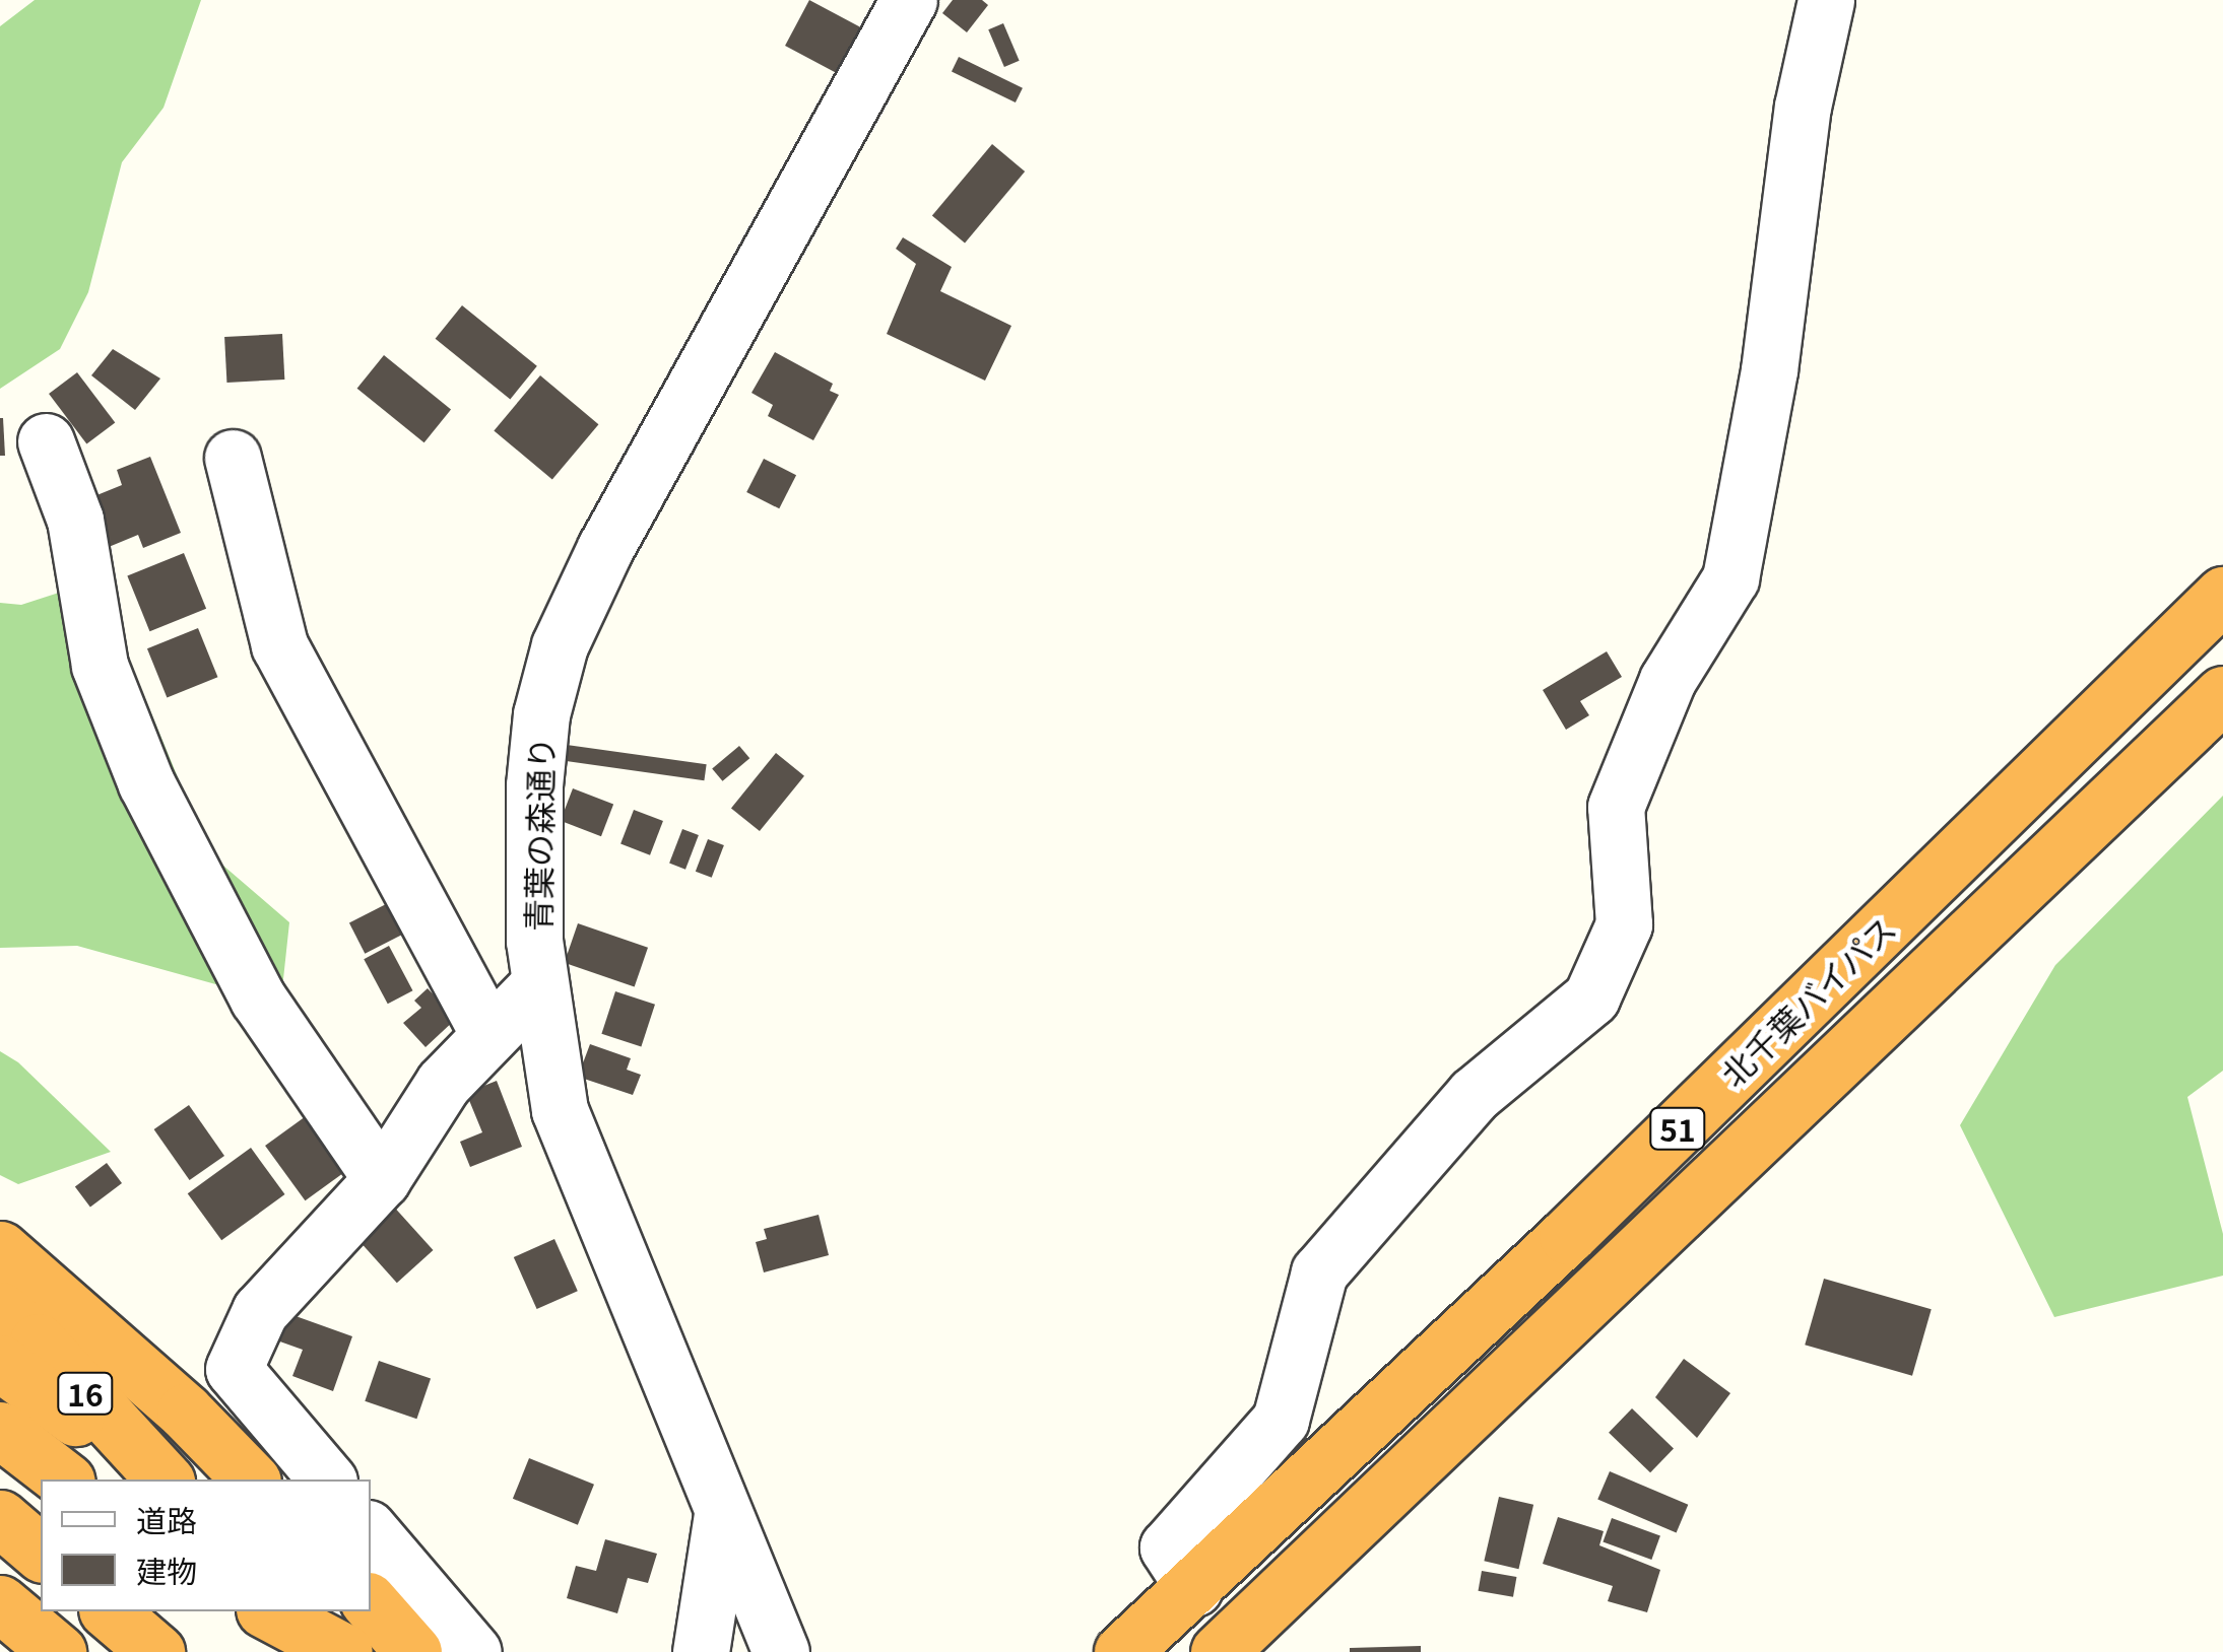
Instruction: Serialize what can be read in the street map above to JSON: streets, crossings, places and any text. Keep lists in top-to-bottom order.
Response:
{
  "streets": {
    "highway": ["北千葉バイパス", "51", "16"],
    "street": ["青葉の森通り"]
  },
  "legend": ["道路", "建物"]
}
